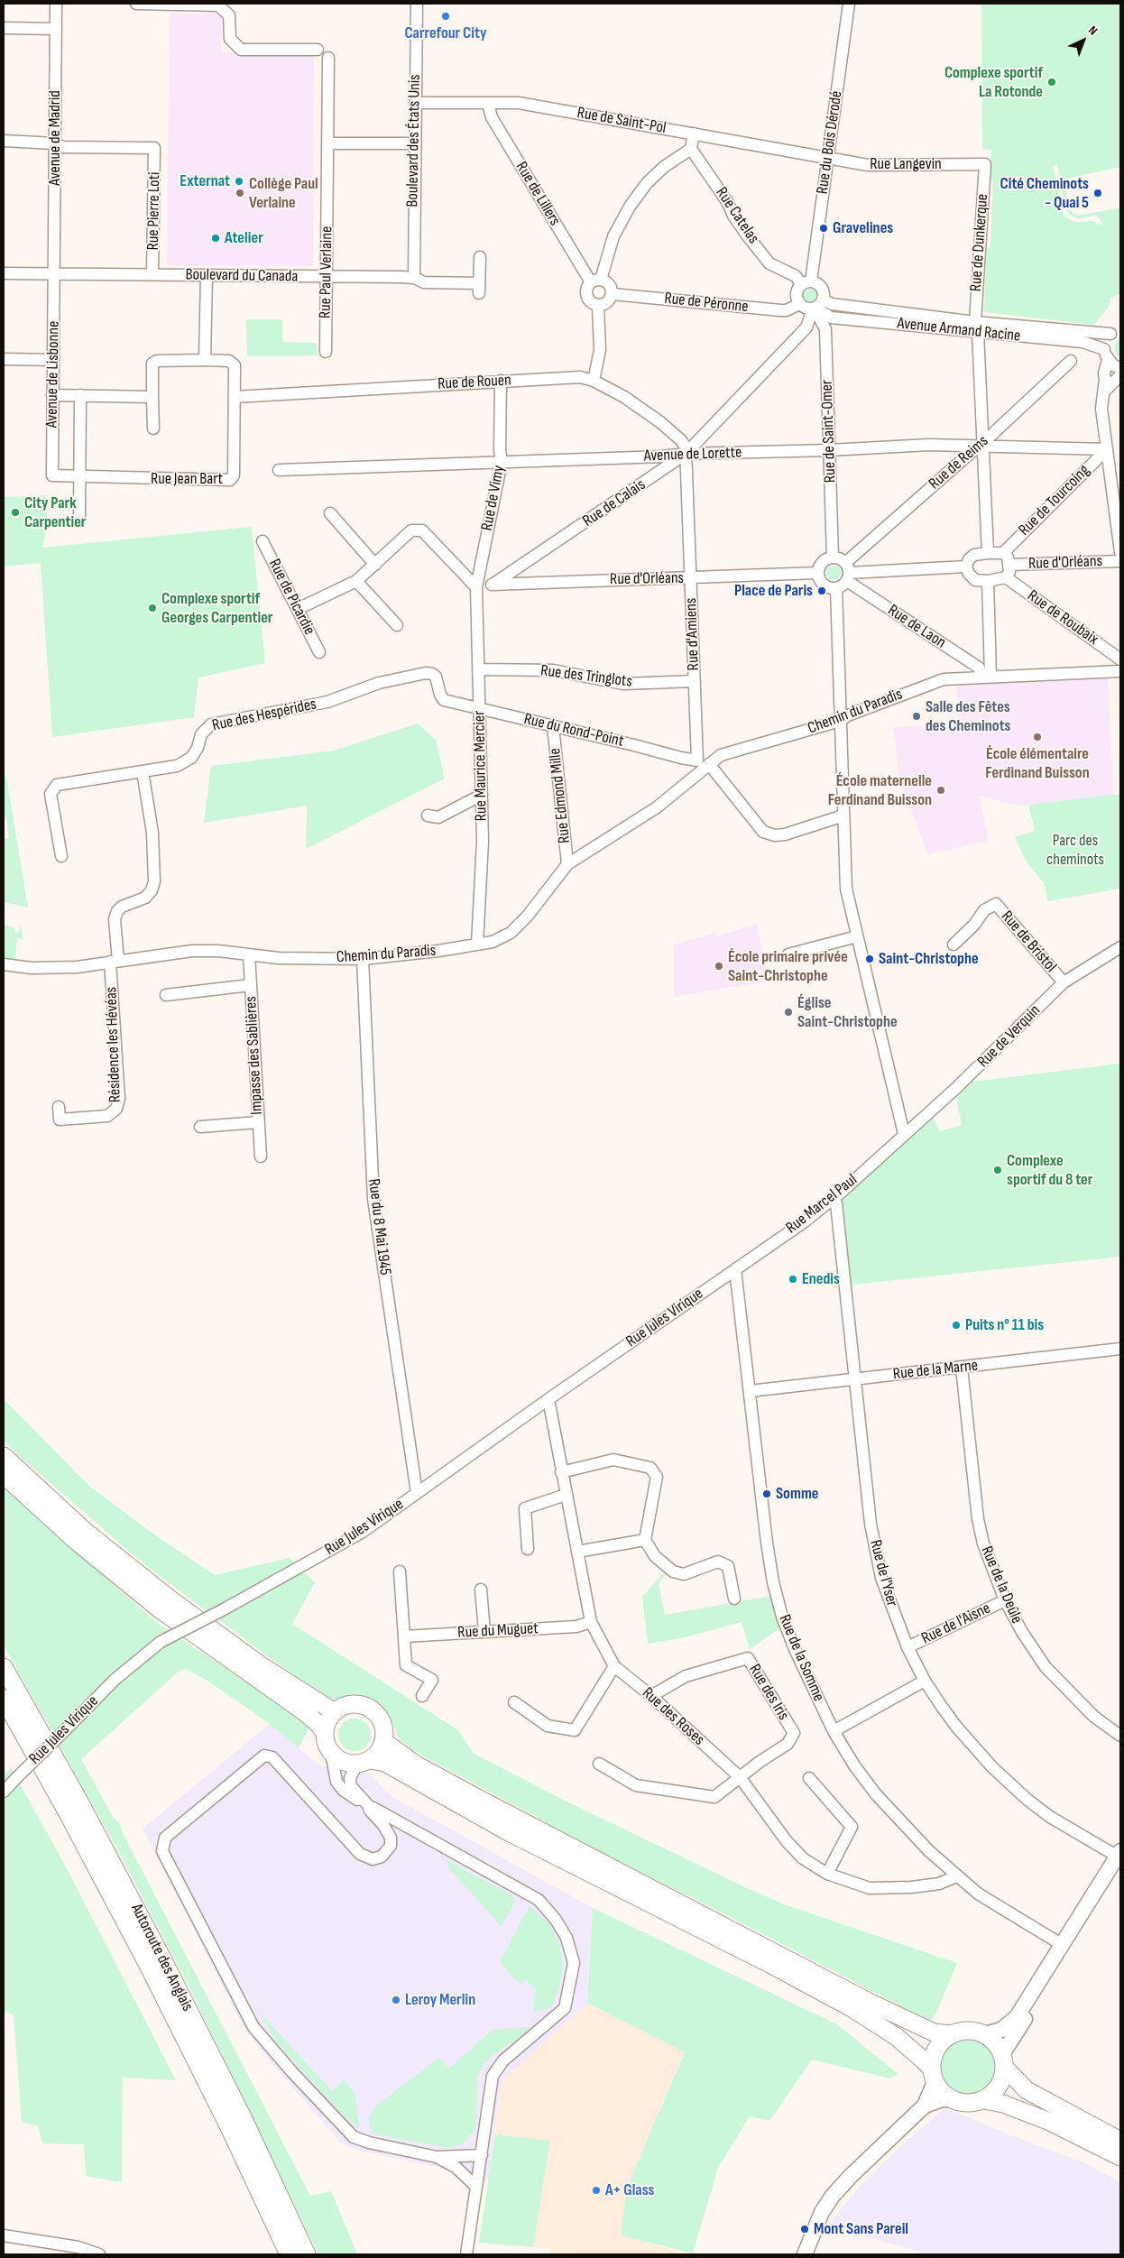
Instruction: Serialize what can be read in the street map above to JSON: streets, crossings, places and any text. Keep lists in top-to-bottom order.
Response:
{
  "streets": {
    "highway": ["Autoroute des Anglais"],
    "street": [
      "Rue de Saint-Pol",
      "Avenue de Madrid",
      "Boulevard des États Unis",
      "Rue du Bois Dérodé",
      "Rue Langevin",
      "Rue de Lillers",
      "Rue Pierre Loti",
      "Rue Catelas",
      "Rue de Dunkerque",
      "Rue Paul Verlaine",
      "Boulevard du Canada",
      "Rue de Péronne",
      "Avenue Armand Racine",
      "Avenue de Lisbonne",
      "Rue de Rouen",
      "Rue de Saint-Omer",
      "Avenue de Lorette",
      "Rue de Reims",
      "Rue Jean Bart",
      "Rue de Vimy",
      "Rue de Tourcoing",
      "Rue de Calais",
      "Rue d'Orléans",
      "Rue de Picardie",
      "Rue de Roubaix",
      "Rue de Laon",
      "Rue d'Amiens",
      "Rue des Tringlots",
      "Chemin du Paradis",
      "Rue des Hespérides",
      "Rue du Rond-Point",
      "Rue Maurice Mercier",
      "Rue Edmond Mille",
      "Rue de Bristol",
      "Rue de Verquin",
      "Résidence les Hévéas",
      "Impasse des Sablières",
      "Rue Marcel Paul",
      "Rue du 8 Mai 1945",
      "Rue Jules Virique",
      "Rue de la Marne",
      "Rue de l'Yser",
      "Rue de la Deûle",
      "Rue de l'Aisne",
      "Rue du Muguet",
      "Rue de la Somme",
      "Rue des Iris",
      "Rue des Roses"
    ]
  },
  "crossings": [
    ["Rue de Saint-Pol", "Boulevard des États Unis"],
    ["Rue de Saint-Pol", "Rue du Bois Dérodé"],
    ["Rue de Saint-Pol", "Rue Langevin"],
    ["Rue de Saint-Pol", "Rue de Lillers"],
    ["Avenue de Madrid", "Rue Pierre Loti"],
    ["Avenue de Madrid", "Boulevard du Canada"],
    ["Avenue de Madrid", "Avenue de Lisbonne"],
    ["Boulevard des États Unis", "Boulevard du Canada"],
    ["Rue du Bois Dérodé", "Rue Langevin"],
    ["Rue du Bois Dérodé", "Rue Catelas"],
    ["Rue du Bois Dérodé", "Rue de Péronne"],
    ["Rue du Bois Dérodé", "Avenue Armand Racine"],
    ["Rue du Bois Dérodé", "Rue de Saint-Omer"],
    ["Rue du Bois Dérodé", "Rue de Calais"],
    ["Rue Langevin", "Rue de Dunkerque"],
    ["Rue de Lillers", "Rue de Péronne"],
    ["Rue Pierre Loti", "Boulevard du Canada"],
    ["Rue Catelas", "Rue de Péronne"],
    ["Rue Catelas", "Avenue Armand Racine"],
    ["Rue Catelas", "Rue de Saint-Omer"],
    ["Rue Catelas", "Rue de Calais"],
    ["Rue de Dunkerque", "Avenue Armand Racine"],
    ["Rue de Dunkerque", "Avenue de Lorette"],
    ["Rue de Dunkerque", "Rue de Reims"],
    ["Rue de Dunkerque", "Rue de Tourcoing"],
    ["Rue de Dunkerque", "Rue d'Orléans"],
    ["Rue de Dunkerque", "Rue de Roubaix"],
    ["Rue Paul Verlaine", "Boulevard du Canada"],
    ["Boulevard du Canada", "Avenue de Lisbonne"],
    ["Rue de Péronne", "Avenue Armand Racine"],
    ["Rue de Péronne", "Rue de Saint-Omer"],
    ["Rue de Péronne", "Rue de Calais"],
    ["Avenue Armand Racine", "Rue de Saint-Omer"],
    ["Avenue Armand Racine", "Rue de Calais"],
    ["Avenue de Lisbonne", "Rue Jean Bart"],
    ["Rue de Rouen", "Avenue de Lorette"],
    ["Rue de Rouen", "Rue Jean Bart"],
    ["Rue de Rouen", "Rue de Vimy"],
    ["Rue de Rouen", "Rue de Calais"],
    ["Rue de Rouen", "Rue d'Amiens"],
    ["Rue de Saint-Omer", "Avenue de Lorette"],
    ["Rue de Saint-Omer", "Rue de Reims"],
    ["Rue de Saint-Omer", "Rue de Calais"],
    ["Rue de Saint-Omer", "Rue d'Orléans"],
    ["Rue de Saint-Omer", "Rue de Laon"],
    ["Avenue de Lorette", "Rue de Reims"],
    ["Avenue de Lorette", "Rue de Vimy"],
    ["Avenue de Lorette", "Rue de Tourcoing"],
    ["Avenue de Lorette", "Rue de Calais"],
    ["Avenue de Lorette", "Rue d'Amiens"],
    ["Rue de Reims", "Rue d'Orléans"],
    ["Rue de Reims", "Rue de Laon"],
    ["Rue de Vimy", "Rue d'Orléans"],
    ["Rue de Vimy", "Rue Maurice Mercier"],
    ["Rue de Tourcoing", "Rue d'Orléans"],
    ["Rue de Tourcoing", "Rue de Roubaix"],
    ["Rue de Calais", "Rue d'Orléans"],
    ["Rue de Calais", "Rue d'Amiens"],
    ["Rue d'Orléans", "Rue de Roubaix"],
    ["Rue d'Orléans", "Rue de Laon"],
    ["Rue d'Orléans", "Rue d'Amiens"],
    ["Rue d'Orléans", "Rue Maurice Mercier"],
    ["Rue de Laon", "Chemin du Paradis"],
    ["Rue d'Amiens", "Rue des Tringlots"],
    ["Rue d'Amiens", "Chemin du Paradis"],
    ["Rue d'Amiens", "Rue du Rond-Point"],
    ["Rue des Tringlots", "Rue Maurice Mercier"],
    ["Chemin du Paradis", "Rue du Rond-Point"],
    ["Chemin du Paradis", "Rue Maurice Mercier"],
    ["Chemin du Paradis", "Rue Edmond Mille"],
    ["Chemin du Paradis", "Résidence les Hévéas"],
    ["Chemin du Paradis", "Impasse des Sablières"],
    ["Chemin du Paradis", "Rue du 8 Mai 1945"],
    ["Rue des Hespérides", "Rue du Rond-Point"],
    ["Rue du Rond-Point", "Rue Maurice Mercier"],
    ["Rue du Rond-Point", "Rue Edmond Mille"],
    ["Rue de Bristol", "Rue de Verquin"],
    ["Rue de Verquin", "Rue Marcel Paul"],
    ["Rue Marcel Paul", "Rue Jules Virique"],
    ["Rue Marcel Paul", "Rue de l'Yser"],
    ["Rue Marcel Paul", "Rue de la Somme"],
    ["Rue du 8 Mai 1945", "Rue Jules Virique"],
    ["Rue Jules Virique", "Rue de la Somme"],
    ["Rue Jules Virique", "Rue des Roses"],
    ["Rue de la Marne", "Rue de l'Yser"],
    ["Rue de la Marne", "Rue de la Deûle"],
    ["Rue de la Marne", "Rue de la Somme"],
    ["Rue de l'Yser", "Rue de l'Aisne"],
    ["Rue de la Deûle", "Rue de l'Aisne"],
    ["Rue du Muguet", "Rue des Roses"],
    ["Rue de la Somme", "Rue des Roses"],
    ["Rue des Iris", "Rue des Roses"]
  ],
  "parks": ["Parc des cheminots"],
  "places": [
    "Carrefour City",
    "Complexe sportif La Rotonde",
    "Externat",
    "Collège Paul Verlaine",
    "Cité Cheminots - Quai 5",
    "Gravelines",
    "Atelier",
    "City Park Carpentier",
    "Place de Paris",
    "Complexe sportif Georges Carpentier",
    "Salle des Fêtes des Cheminots",
    "École élémentaire Ferdinand Buisson",
    "École maternelle Ferdinand Buisson",
    "Saint-Christophe",
    "École primaire privée Saint-Christophe",
    "Église Saint-Christophe",
    "Complexe sportif du 8 ter",
    "Enedis",
    "Puits n° 11 bis",
    "Somme",
    "Leroy Merlin",
    "A+ Glass",
    "Mont Sans Pareil"
  ],
  "north": "top right"
}
